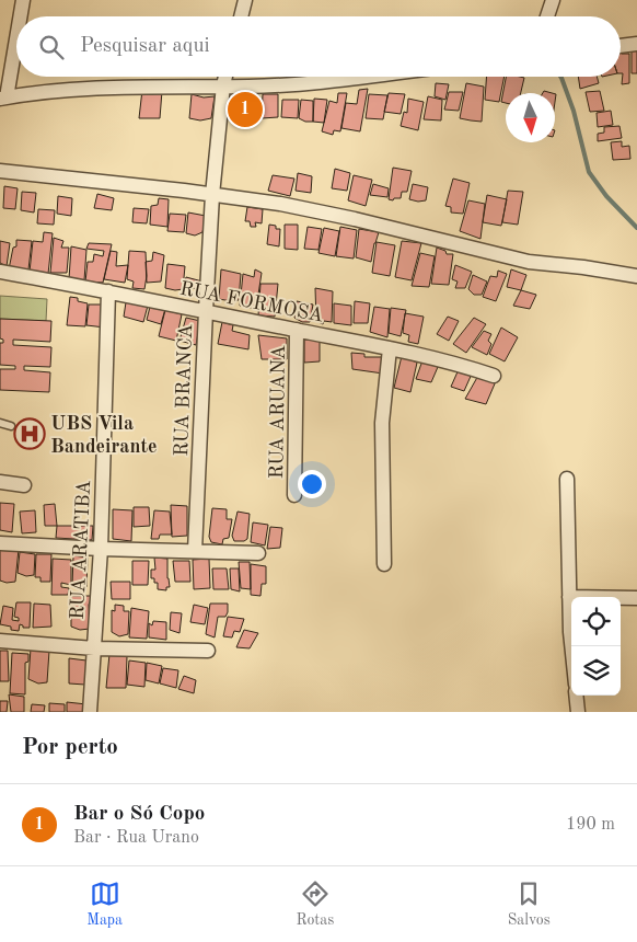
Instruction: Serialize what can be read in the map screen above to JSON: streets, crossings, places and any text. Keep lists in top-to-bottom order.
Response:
{
  "streets": {
    "street": [
      "RUA FORMOSA",
      "RUA BRANCA",
      "RUA ARUANA",
      "RUA ARATIBA"
    ]
  },
  "crossings": [
    ["RUA FORMOSA", "RUA BRANCA"],
    ["RUA FORMOSA", "RUA ARUANA"],
    ["RUA FORMOSA", "RUA ARATIBA"]
  ],
  "places": {
    "hospital": ["UBS Vila Bandeirante"]
  },
  "north": "bottom",
  "page": {
    "search": "Pesquisar aqui",
    "pins": "1",
    "heading": "Por perto",
    "list": [
      {
        "mark": "1",
        "name": "Bar o Só Copo",
        "note": "Bar · Rua Urano",
        "value": "190 m"
      }
    ],
    "nav": ["Mapa", "Rotas", "Salvos"]
  }
}
